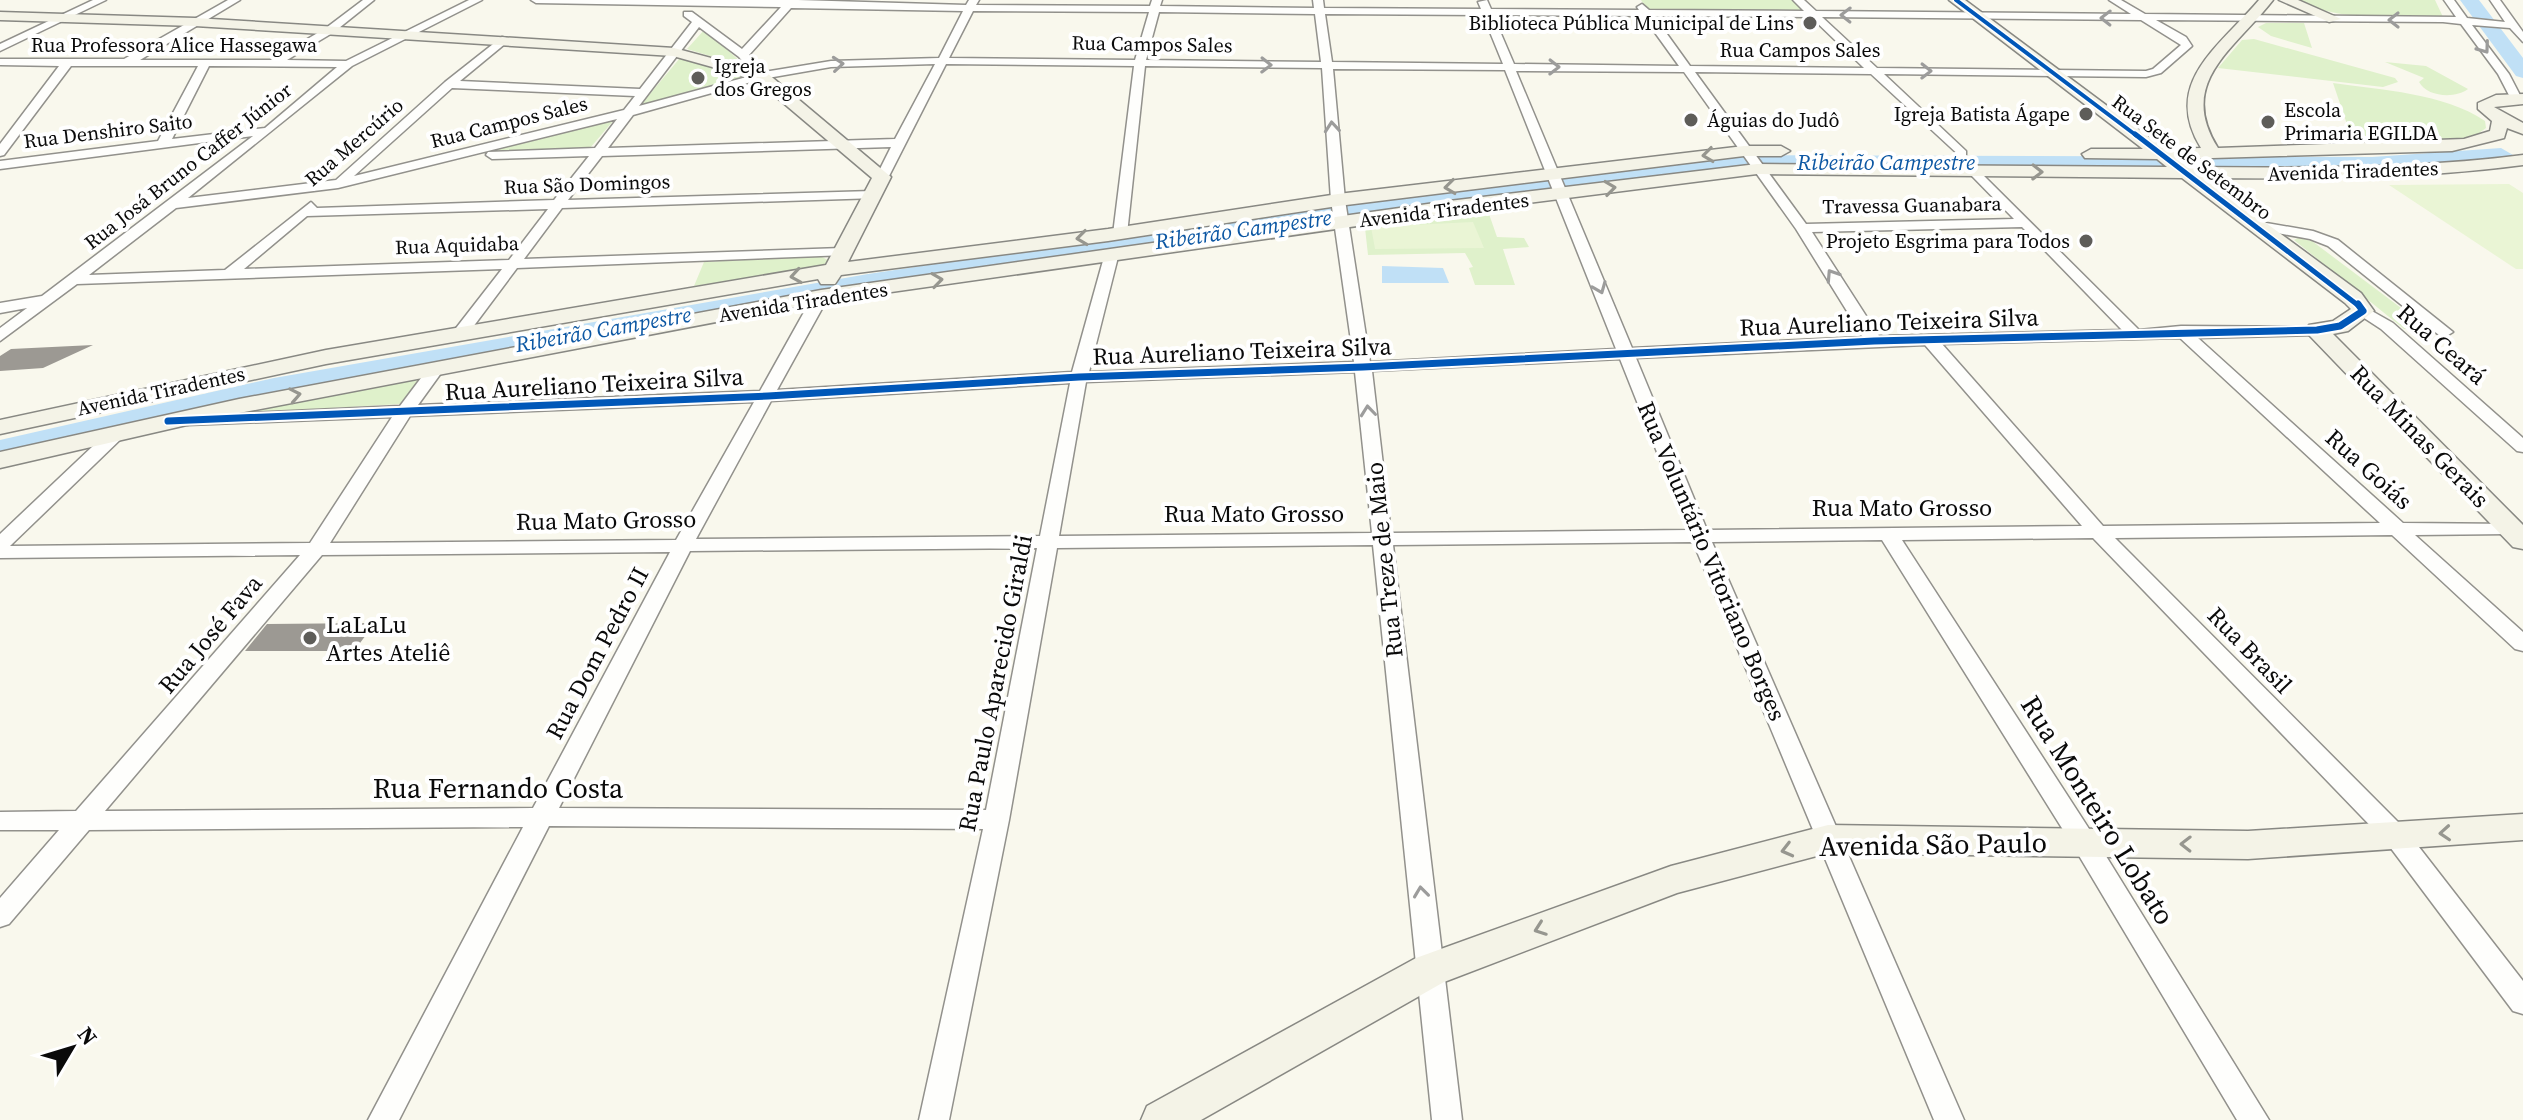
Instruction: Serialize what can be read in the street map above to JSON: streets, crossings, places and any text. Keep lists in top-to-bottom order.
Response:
{
  "streets": {
    "street": [
      "Rua Campos Sales",
      "Rua Professora Alice Hassegawa",
      "Rua Denshiro Saito",
      "Rua Mercúrio",
      "Rua Sete de Setembro",
      "Rua Josá Bruno Caffer Júnior",
      "Avenida Tiradentes",
      "Rua São Domingos",
      "Travessa Guanabara",
      "Rua Aquidaba",
      "Rua Aureliano Teixeira Silva",
      "Rua Ceará",
      "Rua Minas Gerais",
      "Rua Goiás",
      "Rua Mato Grosso",
      "Rua Treze de Maio",
      "Rua Voluntário Vitoriano Borges",
      "Rua José Fava",
      "Rua Brasil",
      "Rua Dom Pedro II",
      "Rua Paulo Aparecido Giraldi",
      "Rua Fernando Costa",
      "Rua Monteiro Lobato",
      "Avenida São Paulo"
    ]
  },
  "crossings": [
    ["Rua Campos Sales", "Rua Mercúrio"],
    ["Rua Campos Sales", "Rua Sete de Setembro"],
    ["Rua Campos Sales", "Rua Josá Bruno Caffer Júnior"],
    ["Rua Campos Sales", "Rua Treze de Maio"],
    ["Rua Campos Sales", "Rua Voluntário Vitoriano Borges"],
    ["Rua Campos Sales", "Rua Dom Pedro II"],
    ["Rua Professora Alice Hassegawa", "Rua Josá Bruno Caffer Júnior"],
    ["Rua Denshiro Saito", "Rua Josá Bruno Caffer Júnior"],
    ["Rua Mercúrio", "Rua São Domingos"],
    ["Rua Mercúrio", "Rua Aquidaba"],
    ["Rua Sete de Setembro", "Avenida Tiradentes"],
    ["Rua Sete de Setembro", "Rua Ceará"],
    ["Rua Josá Bruno Caffer Júnior", "Rua Aquidaba"],
    ["Avenida Tiradentes", "Rua Aquidaba"],
    ["Avenida Tiradentes", "Rua Aureliano Teixeira Silva"],
    ["Avenida Tiradentes", "Rua Treze de Maio"],
    ["Avenida Tiradentes", "Rua Voluntário Vitoriano Borges"],
    ["Avenida Tiradentes", "Rua José Fava"],
    ["Avenida Tiradentes", "Rua Dom Pedro II"],
    ["Avenida Tiradentes", "Rua Paulo Aparecido Giraldi"],
    ["Rua São Domingos", "Rua Dom Pedro II"],
    ["Rua Aquidaba", "Rua Dom Pedro II"],
    ["Rua Aureliano Teixeira Silva", "Rua Minas Gerais"],
    ["Rua Aureliano Teixeira Silva", "Rua Goiás"],
    ["Rua Aureliano Teixeira Silva", "Rua Treze de Maio"],
    ["Rua Aureliano Teixeira Silva", "Rua Voluntário Vitoriano Borges"],
    ["Rua Aureliano Teixeira Silva", "Rua José Fava"],
    ["Rua Aureliano Teixeira Silva", "Rua Brasil"],
    ["Rua Aureliano Teixeira Silva", "Rua Dom Pedro II"],
    ["Rua Aureliano Teixeira Silva", "Rua Paulo Aparecido Giraldi"],
    ["Rua Minas Gerais", "Rua Mato Grosso"],
    ["Rua Goiás", "Rua Mato Grosso"],
    ["Rua Mato Grosso", "Rua Treze de Maio"],
    ["Rua Mato Grosso", "Rua Voluntário Vitoriano Borges"],
    ["Rua Mato Grosso", "Rua José Fava"],
    ["Rua Mato Grosso", "Rua Brasil"],
    ["Rua Mato Grosso", "Rua Dom Pedro II"],
    ["Rua Mato Grosso", "Rua Paulo Aparecido Giraldi"],
    ["Rua Mato Grosso", "Rua Monteiro Lobato"],
    ["Rua Treze de Maio", "Avenida São Paulo"],
    ["Rua Voluntário Vitoriano Borges", "Avenida São Paulo"],
    ["Rua José Fava", "Rua Fernando Costa"],
    ["Rua Brasil", "Avenida São Paulo"],
    ["Rua Dom Pedro II", "Rua Fernando Costa"],
    ["Rua Paulo Aparecido Giraldi", "Rua Fernando Costa"],
    ["Rua Monteiro Lobato", "Avenida São Paulo"]
  ],
  "one_way": ["Rua Treze de Maio", "Avenida São Paulo"],
  "water": ["Ribeirão Campestre"],
  "places": [
    "Biblioteca Pública Municipal de Lins",
    "Igreja dos Gregos",
    "Igreja Batista Ágape",
    "Águias do Judô",
    "Escola Primaria EGILDA",
    "Projeto Esgrima para Todos",
    "LaLaLu Artes Ateliê"
  ],
  "north": "top right"
}
